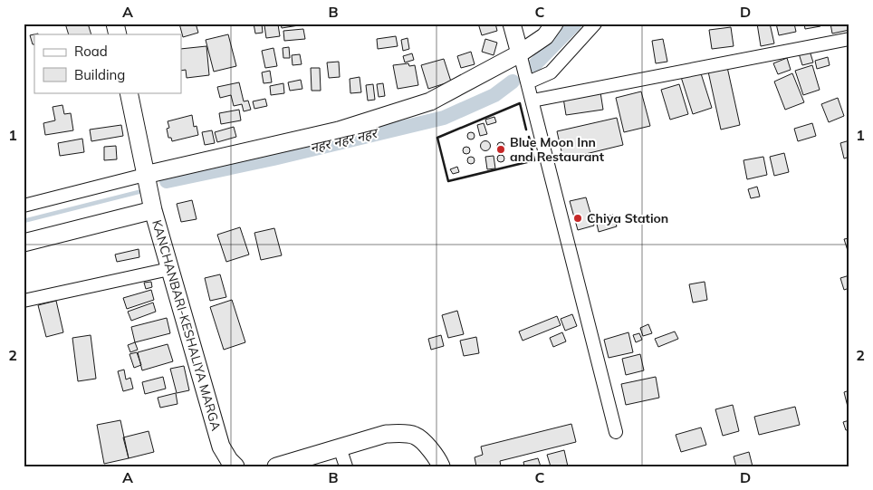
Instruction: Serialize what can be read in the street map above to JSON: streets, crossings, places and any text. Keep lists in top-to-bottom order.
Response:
{
  "streets": {
    "street": ["KANCHANBARI-KESHALIYA MARGA"]
  },
  "water": ["नहर नहर नहर"],
  "places": ["Blue Moon Inn and Restaurant", "Chiya Station"],
  "legend": ["Road", "Building"],
  "grid": {
    "columns": [
      "A",
      "B",
      "C",
      "D"
    ],
    "rows": ["1", "2"]
  }
}
